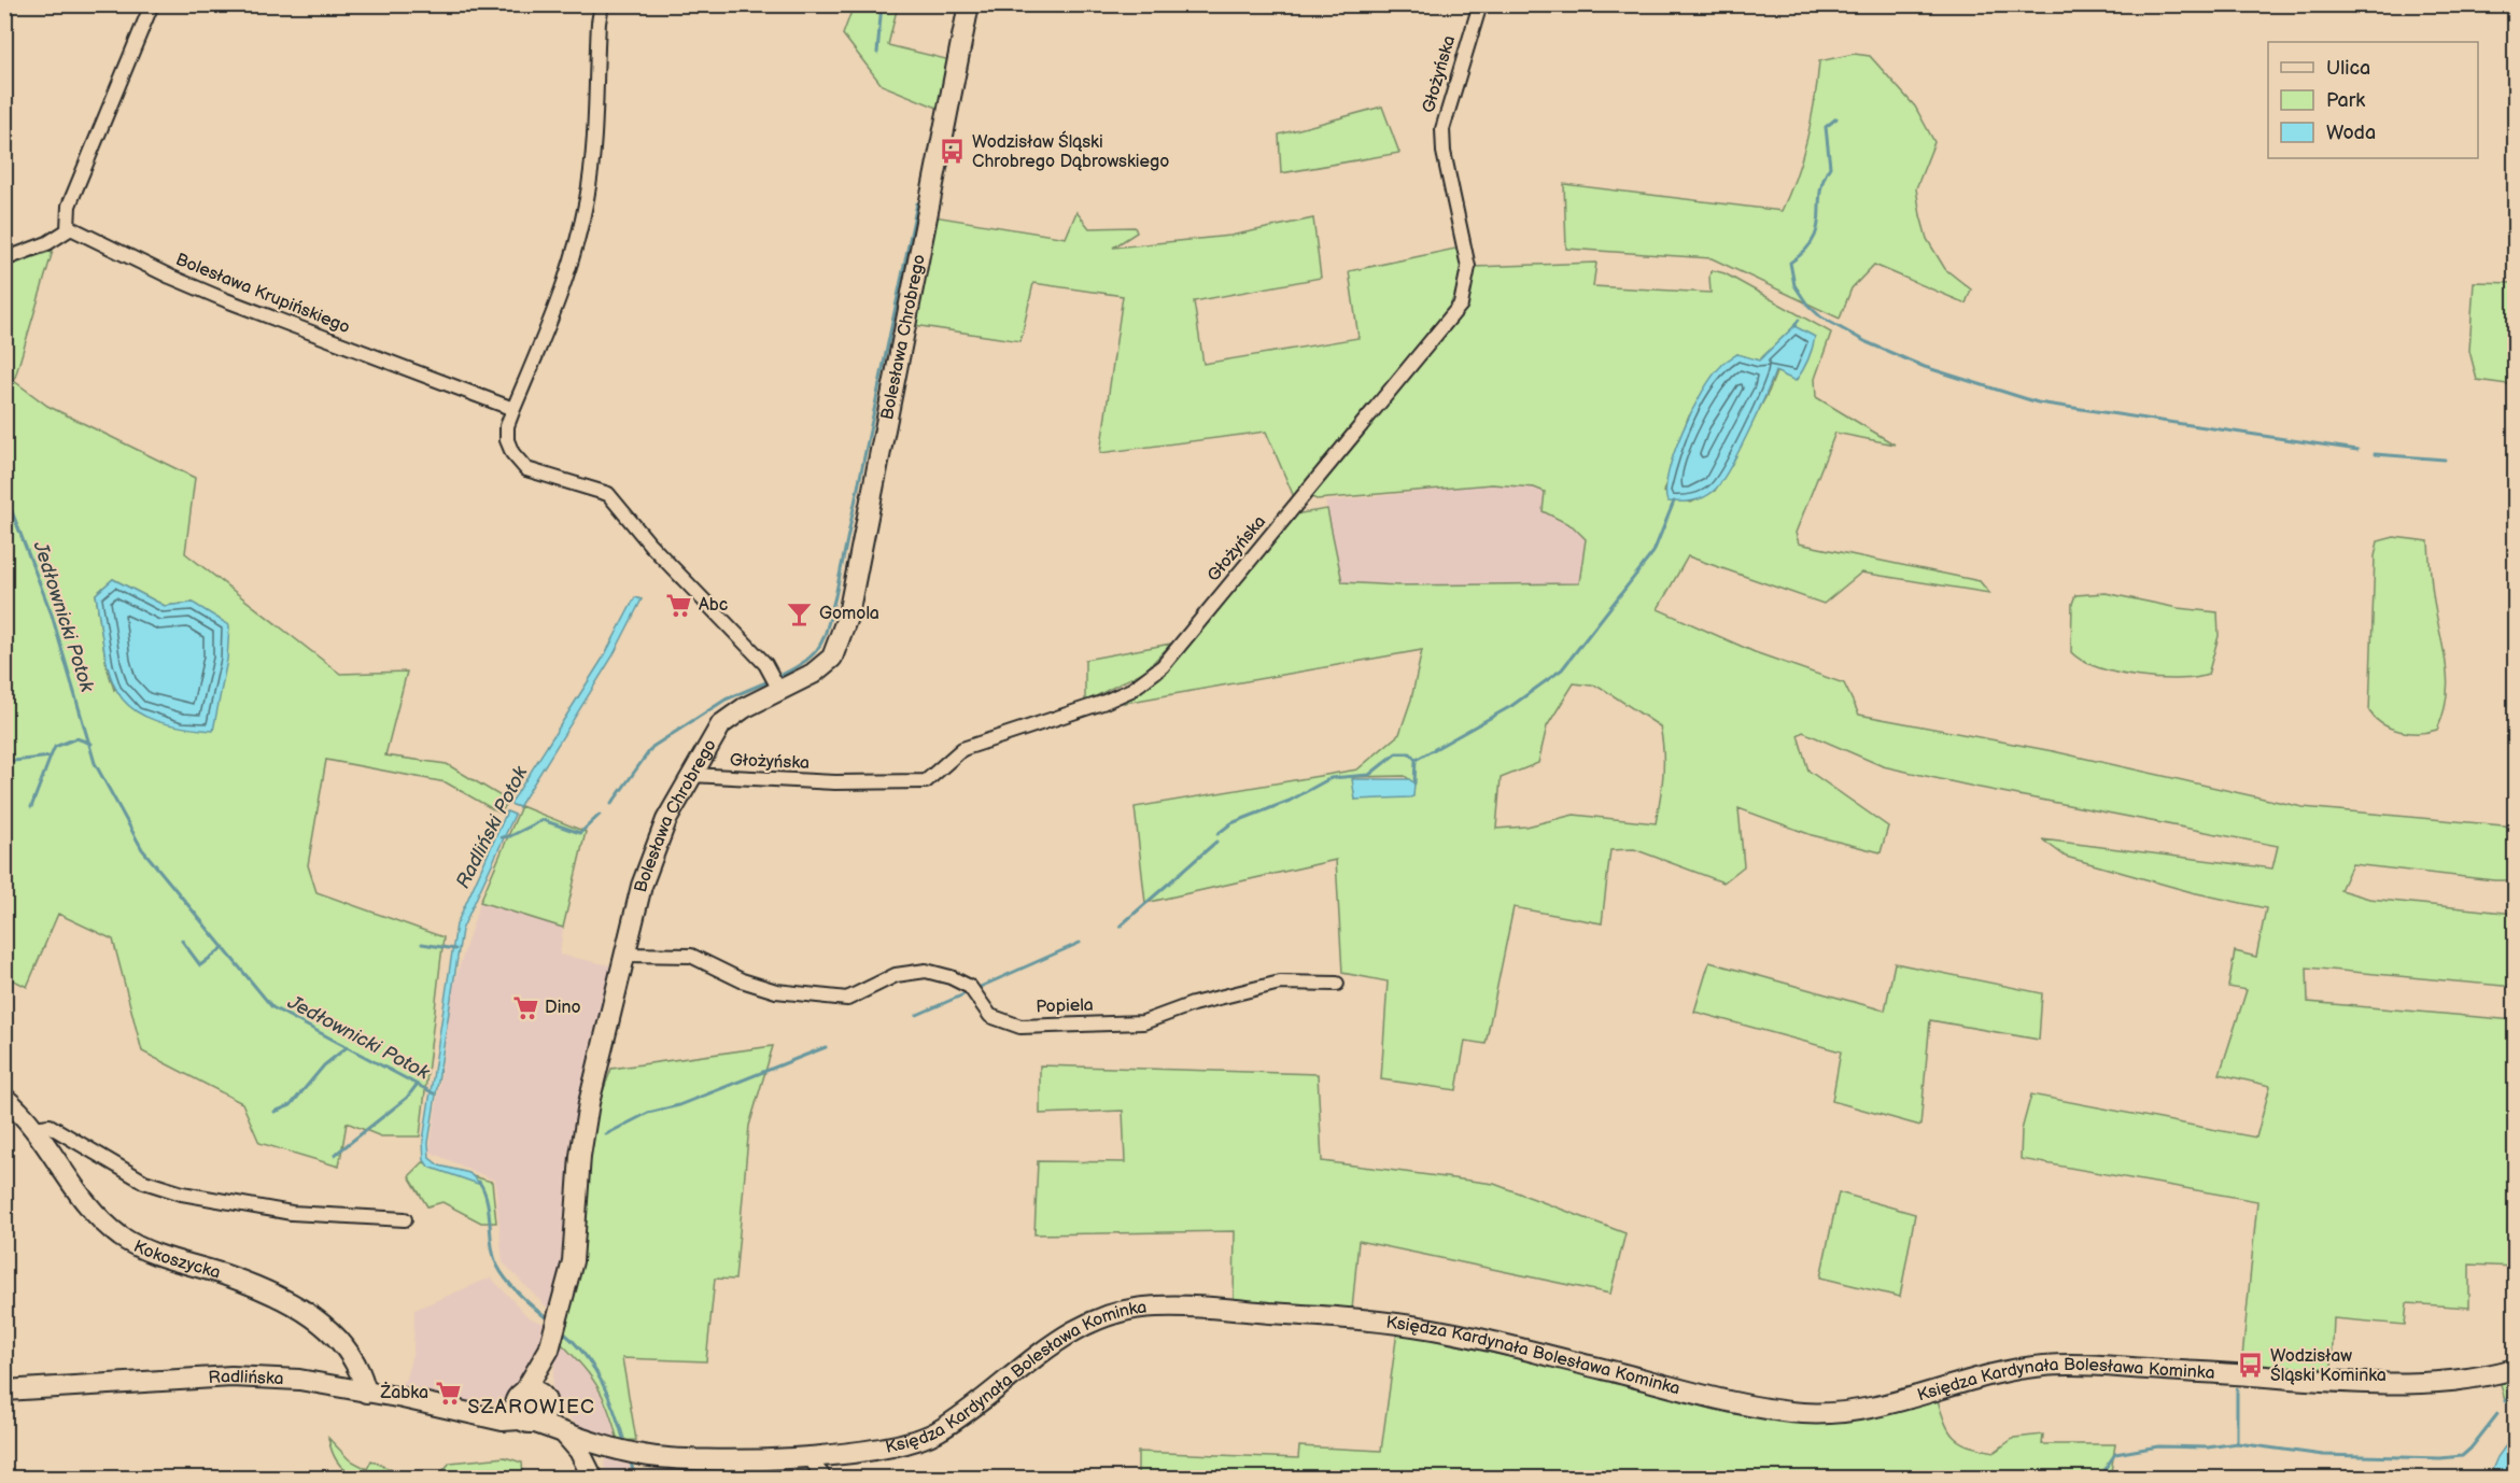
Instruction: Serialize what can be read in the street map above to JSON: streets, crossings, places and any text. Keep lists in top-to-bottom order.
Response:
{
  "streets": {
    "street": [
      "Głożyńska",
      "Bolesława Krupińskiego",
      "Bolesława Chrobrego",
      "Popiela",
      "Kokoszycka",
      "Księdza Kardynała Bolesława Kominka",
      "Radlińska"
    ]
  },
  "crossings": [
    ["Głożyńska", "Bolesława Chrobrego"],
    ["Bolesława Chrobrego", "Popiela"],
    ["Bolesława Chrobrego", "Księdza Kardynała Bolesława Kominka"],
    ["Bolesława Chrobrego", "Radlińska"],
    ["Kokoszycka", "Radlińska"],
    ["Księdza Kardynała Bolesława Kominka", "Radlińska"]
  ],
  "districts": ["SZAROWIEC"],
  "water": ["Jedłownicki Potok", "Radliński Potok"],
  "places": {
    "bus stop": ["Wodzisław Śląski Chrobrego Dąbrowskiego", "Wodzisław Śląski Kominka"],
    "supermarket": ["Abc", "Dino", "Żabka"],
    "bar": ["Gomola"]
  },
  "legend": ["Ulica", "Park", "Woda"]
}
